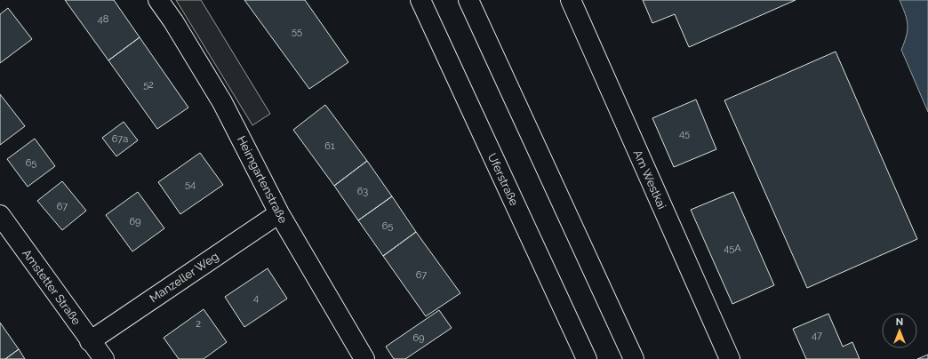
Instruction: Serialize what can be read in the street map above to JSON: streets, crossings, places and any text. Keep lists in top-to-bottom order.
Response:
{
  "streets": {
    "main road": [
      "Heimgartenstraße",
      "Uferstraße",
      "Am Westkai",
      "Manzeller Weg",
      "Amstetter Straße"
    ]
  },
  "crossings": [
    ["Heimgartenstraße", "Manzeller Weg"],
    ["Manzeller Weg", "Amstetter Straße"]
  ],
  "house_numbers": [
    "48",
    "55",
    "52",
    "45",
    "67a",
    "61",
    "65",
    "54",
    "63",
    "67",
    "69",
    "65",
    "45A",
    "67",
    "4",
    "2",
    "47",
    "69"
  ],
  "north": "top"
}
